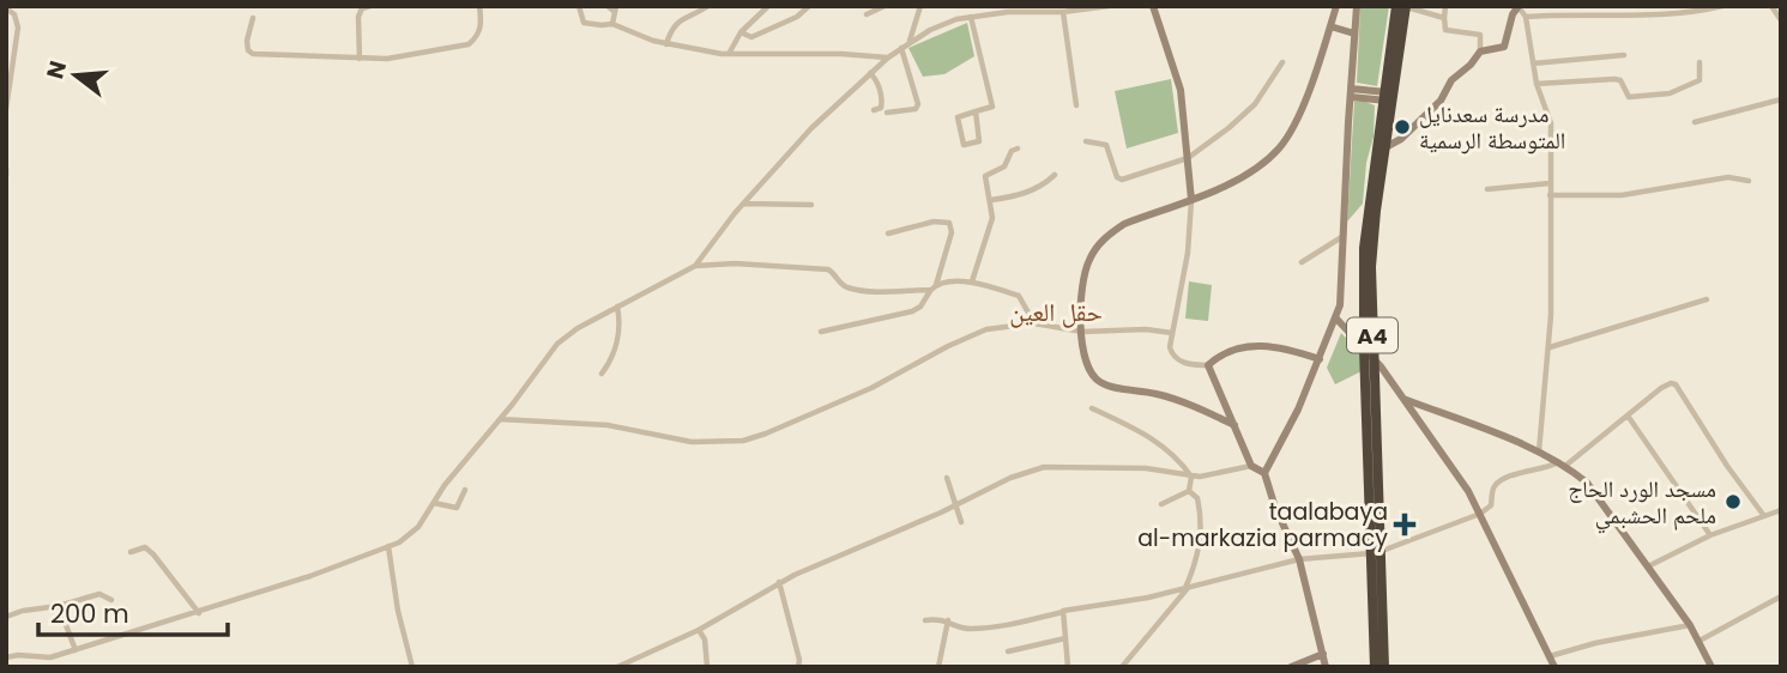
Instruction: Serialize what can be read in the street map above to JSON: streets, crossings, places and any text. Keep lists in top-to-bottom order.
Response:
{
  "streets": {
    "highway": ["A4"]
  },
  "districts": ["حقل العين"],
  "places": {
    "other": ["مدرسة سعدنايل المتوسطة الرسمية", "مسجد الورد الحاج ملحم الحشبمي"],
    "health": ["taalabaya al-markazia parmacy"]
  },
  "scale_bar": "200 m",
  "north": "left"
}
